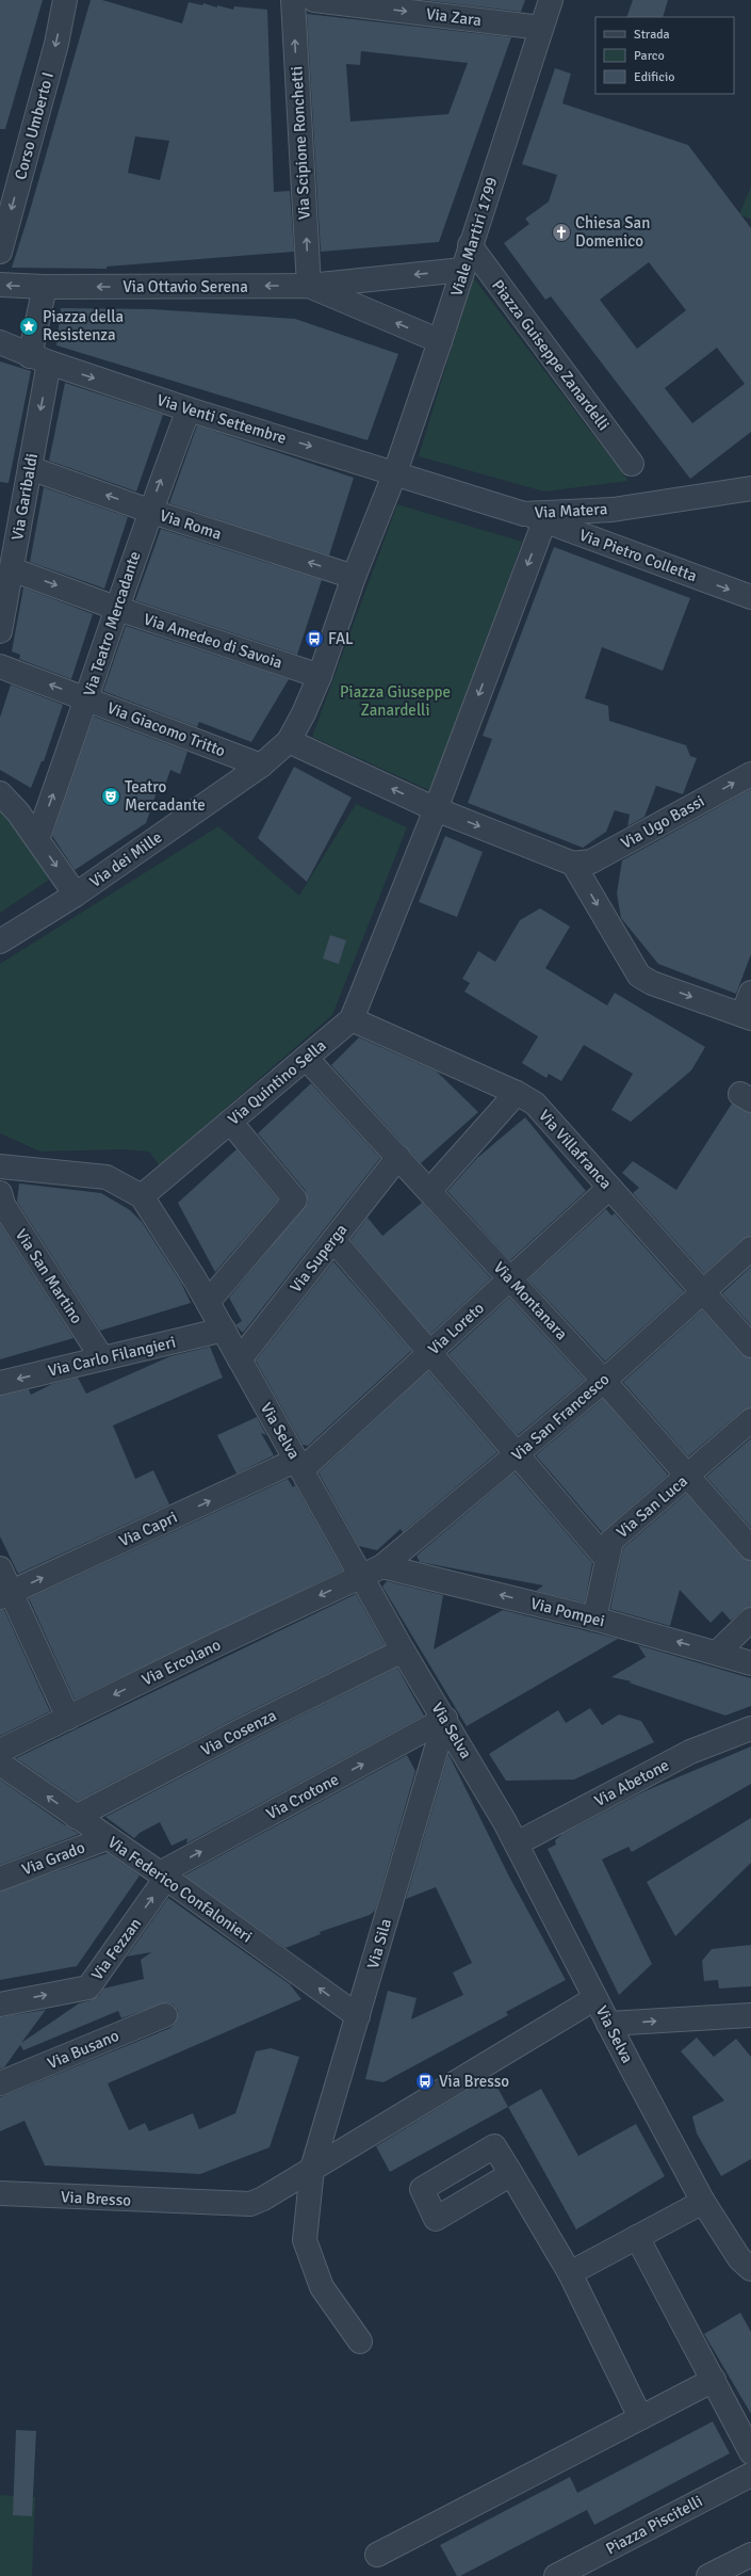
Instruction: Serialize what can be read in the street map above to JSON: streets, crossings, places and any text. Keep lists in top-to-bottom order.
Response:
{
  "streets": {
    "street": [
      "Via Zara",
      "Corso Umberto I",
      "Via Scipione Ronchetti",
      "Viale Martiri 1799",
      "Via Ottavio Serena",
      "Piazza Guiseppe Zanardelli",
      "Via Venti Settembre",
      "Via Garibaldi",
      "Via Matera",
      "Via Roma",
      "Via Pietro Colletta",
      "Via Teatro Mercadante",
      "Via Amedeo di Savoia",
      "Via Giacomo Tritto",
      "Via Ugo Bassi",
      "Via dei Mille",
      "Via Quintino Sella",
      "Via Villafranca",
      "Via Superga",
      "Via San Martino",
      "Via Montanara",
      "Via Loreto",
      "Via Carlo Filangieri",
      "Via San Francesco",
      "Via Selva",
      "Via San Luca",
      "Via Capri",
      "Via Pompei",
      "Via Ercolano",
      "Via Cosenza",
      "Via Abetone",
      "Via Crotone",
      "Via Grado",
      "Via Federico Confalonieri",
      "Via Sila",
      "Via Fezzan",
      "Via Busano",
      "Via Bresso",
      "Piazza Piscitelli"
    ]
  },
  "crossings": [
    ["Via Zara", "Viale Martiri 1799"],
    ["Via Scipione Ronchetti", "Via Ottavio Serena"],
    ["Viale Martiri 1799", "Via Ottavio Serena"],
    ["Viale Martiri 1799", "Piazza Guiseppe Zanardelli"],
    ["Viale Martiri 1799", "Via Venti Settembre"],
    ["Viale Martiri 1799", "Via Matera"],
    ["Via Venti Settembre", "Via Garibaldi"],
    ["Via Venti Settembre", "Via Matera"],
    ["Via Venti Settembre", "Via Teatro Mercadante"],
    ["Via Garibaldi", "Via Roma"],
    ["Via Garibaldi", "Via Amedeo di Savoia"],
    ["Via Matera", "Via Pietro Colletta"],
    ["Via Roma", "Via Teatro Mercadante"],
    ["Via Teatro Mercadante", "Via Amedeo di Savoia"],
    ["Via Teatro Mercadante", "Via Giacomo Tritto"],
    ["Via Giacomo Tritto", "Via dei Mille"],
    ["Via Quintino Sella", "Via Villafranca"],
    ["Via Quintino Sella", "Via Montanara"],
    ["Via Quintino Sella", "Via Selva"],
    ["Via Villafranca", "Via Loreto"],
    ["Via Villafranca", "Via San Francesco"],
    ["Via Superga", "Via Montanara"],
    ["Via Superga", "Via Selva"],
    ["Via San Martino", "Via Carlo Filangieri"],
    ["Via Montanara", "Via Loreto"],
    ["Via Montanara", "Via San Francesco"],
    ["Via Montanara", "Via San Luca"],
    ["Via Loreto", "Via Selva"],
    ["Via Loreto", "Via Capri"],
    ["Via Carlo Filangieri", "Via Selva"],
    ["Via San Francesco", "Via Selva"],
    ["Via San Francesco", "Via Pompei"],
    ["Via San Francesco", "Via Ercolano"],
    ["Via Selva", "Via Capri"],
    ["Via Selva", "Via Pompei"],
    ["Via Selva", "Via Ercolano"],
    ["Via Selva", "Via Cosenza"],
    ["Via Selva", "Via Abetone"],
    ["Via Selva", "Via Crotone"],
    ["Via Selva", "Via Sila"],
    ["Via Selva", "Via Bresso"],
    ["Via San Luca", "Via Pompei"],
    ["Via Pompei", "Via Ercolano"],
    ["Via Cosenza", "Via Federico Confalonieri"],
    ["Via Crotone", "Via Federico Confalonieri"],
    ["Via Crotone", "Via Sila"],
    ["Via Crotone", "Via Fezzan"],
    ["Via Grado", "Via Federico Confalonieri"],
    ["Via Federico Confalonieri", "Via Sila"],
    ["Via Federico Confalonieri", "Via Fezzan"],
    ["Via Sila", "Via Bresso"]
  ],
  "one_way": [
    "Via Zara",
    "Corso Umberto I",
    "Via Scipione Ronchetti",
    "Via Ottavio Serena",
    "Via Venti Settembre",
    "Via Garibaldi",
    "Via Roma",
    "Via Pietro Colletta",
    "Via Teatro Mercadante",
    "Via Ugo Bassi",
    "Via Carlo Filangieri",
    "Via Capri",
    "Via Pompei",
    "Via Ercolano",
    "Via Crotone",
    "Via Federico Confalonieri",
    "Via Fezzan"
  ],
  "parks": ["Piazza Giuseppe Zanardelli"],
  "places": {
    "church": ["Chiesa San Domenico"],
    "place": ["Piazza della Resistenza"],
    "bus stop": ["FAL", "Via Bresso"],
    "theatre": ["Teatro Mercadante"]
  },
  "legend": ["Strada", "Parco", "Edificio"]
}
